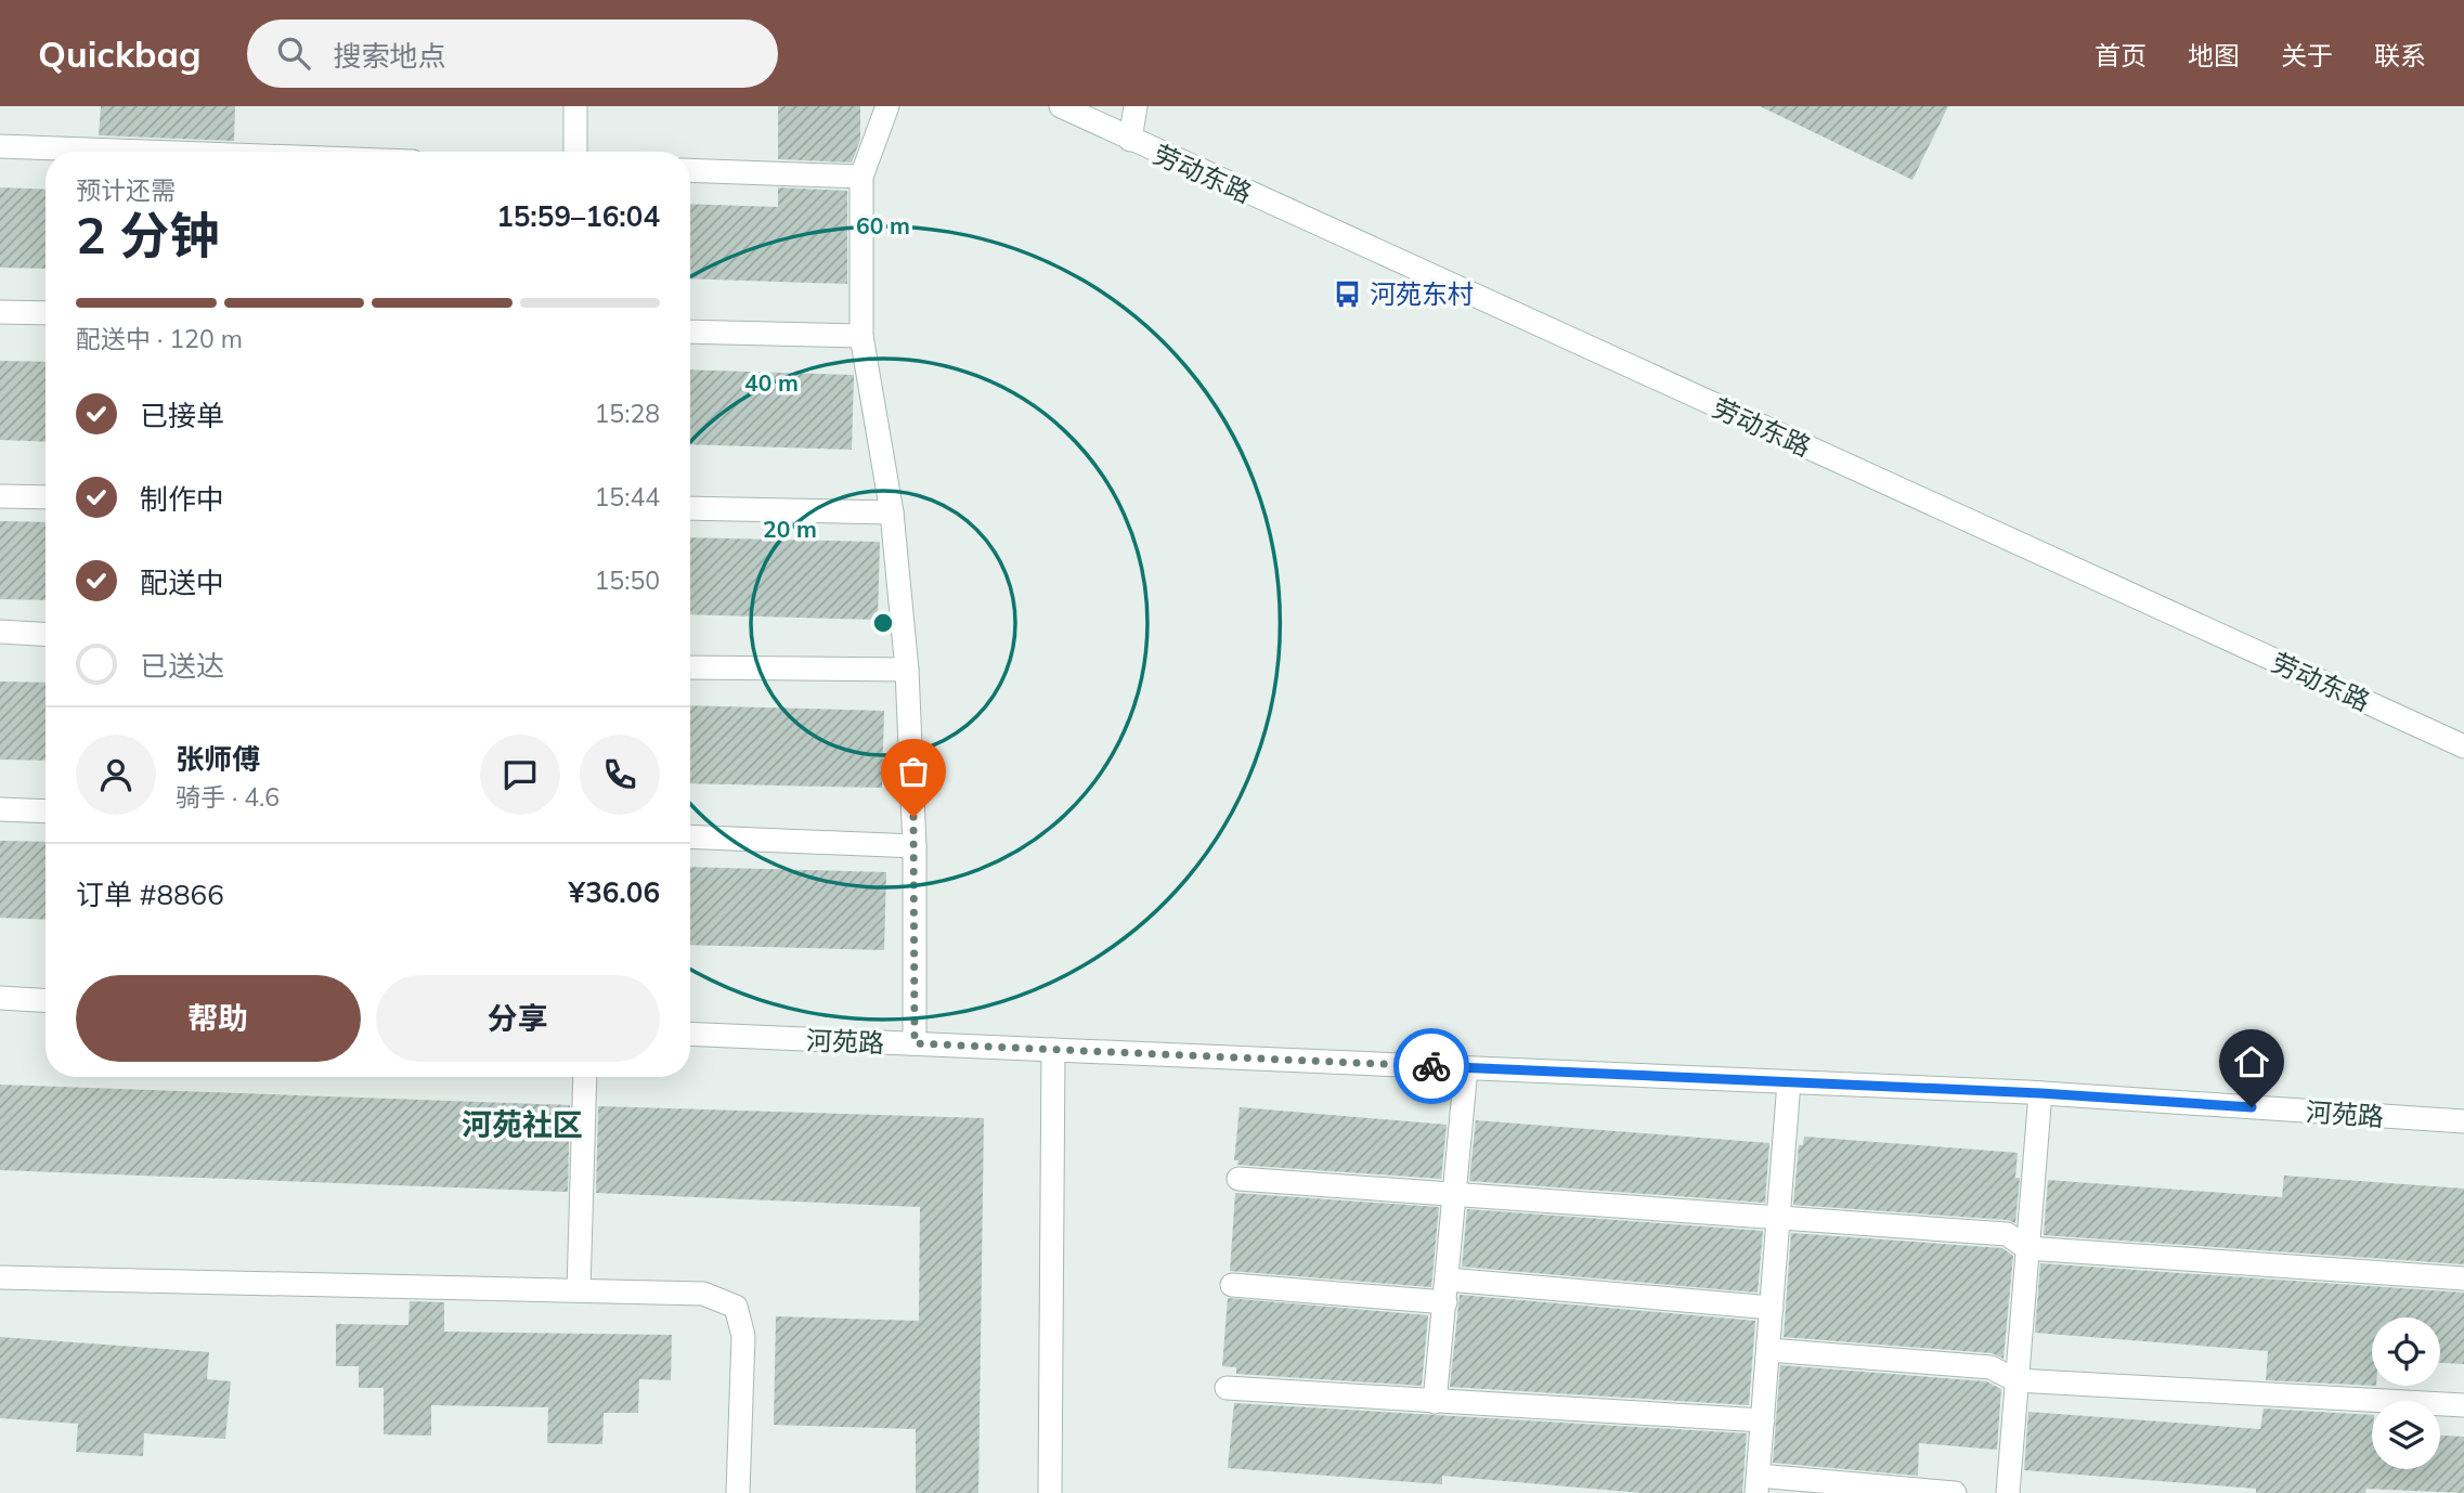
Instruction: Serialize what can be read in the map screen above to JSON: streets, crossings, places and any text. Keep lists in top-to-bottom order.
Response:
{
  "streets": {
    "street": ["劳动东路", "河苑路"]
  },
  "districts": ["河苑社区"],
  "places": {
    "bus stop": ["河苑东村"]
  },
  "page": {
    "header": "Quickbag",
    "search": "搜索地点",
    "nav": [
      "首页",
      "地图",
      "关于",
      "联系"
    ],
    "heading": ["2 分钟", "预计还需", "15:59–16:04"],
    "panel": [
      "张师傅",
      "骑手 · 4.6",
      "订单 #8866",
      "¥36.06"
    ],
    "bar": "配送中 · 120 m",
    "list": [
      ["已接单", "15:28"],
      ["制作中", "15:44"],
      ["配送中", "15:50"],
      "已送达"
    ],
    "buttons": ["帮助", "分享"]
  },
  "rings": ["60 m", "40 m", "20 m"]
}
